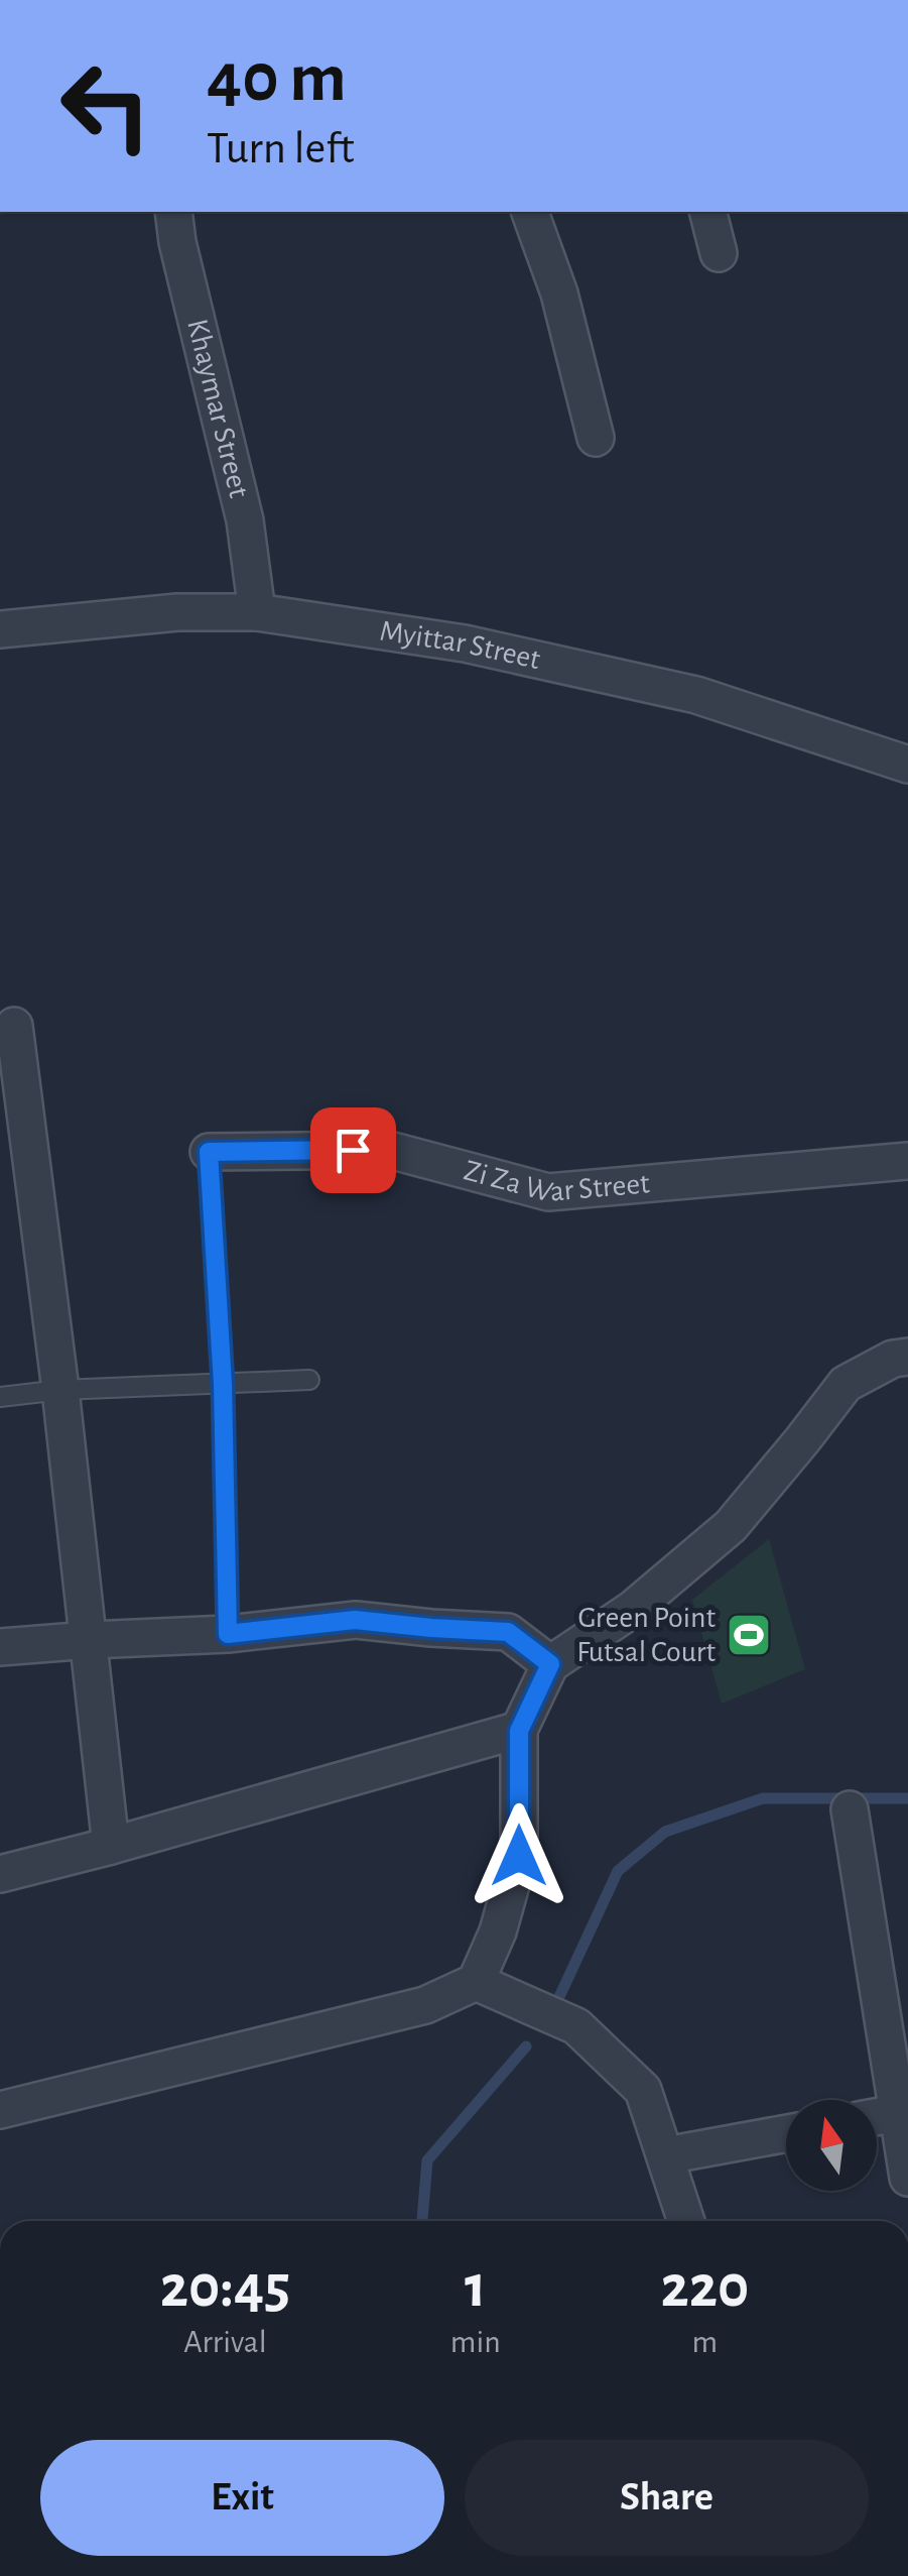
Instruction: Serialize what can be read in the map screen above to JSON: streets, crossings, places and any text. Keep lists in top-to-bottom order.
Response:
{
  "streets": {
    "street": ["Khaymar Street", "Myittar Street", "Zi Za War Street"]
  },
  "crossings": [
    ["Khaymar Street", "Myittar Street"]
  ],
  "places": {
    "sports": ["Green Point Futsal Court"]
  },
  "north": "top",
  "page": {
    "turn": ["40 m", "Turn left"],
    "eta": [
      "20:45",
      "Arrival",
      "1",
      "min",
      "220",
      "m"
    ],
    "buttons": ["Exit", "Share"]
  }
}
